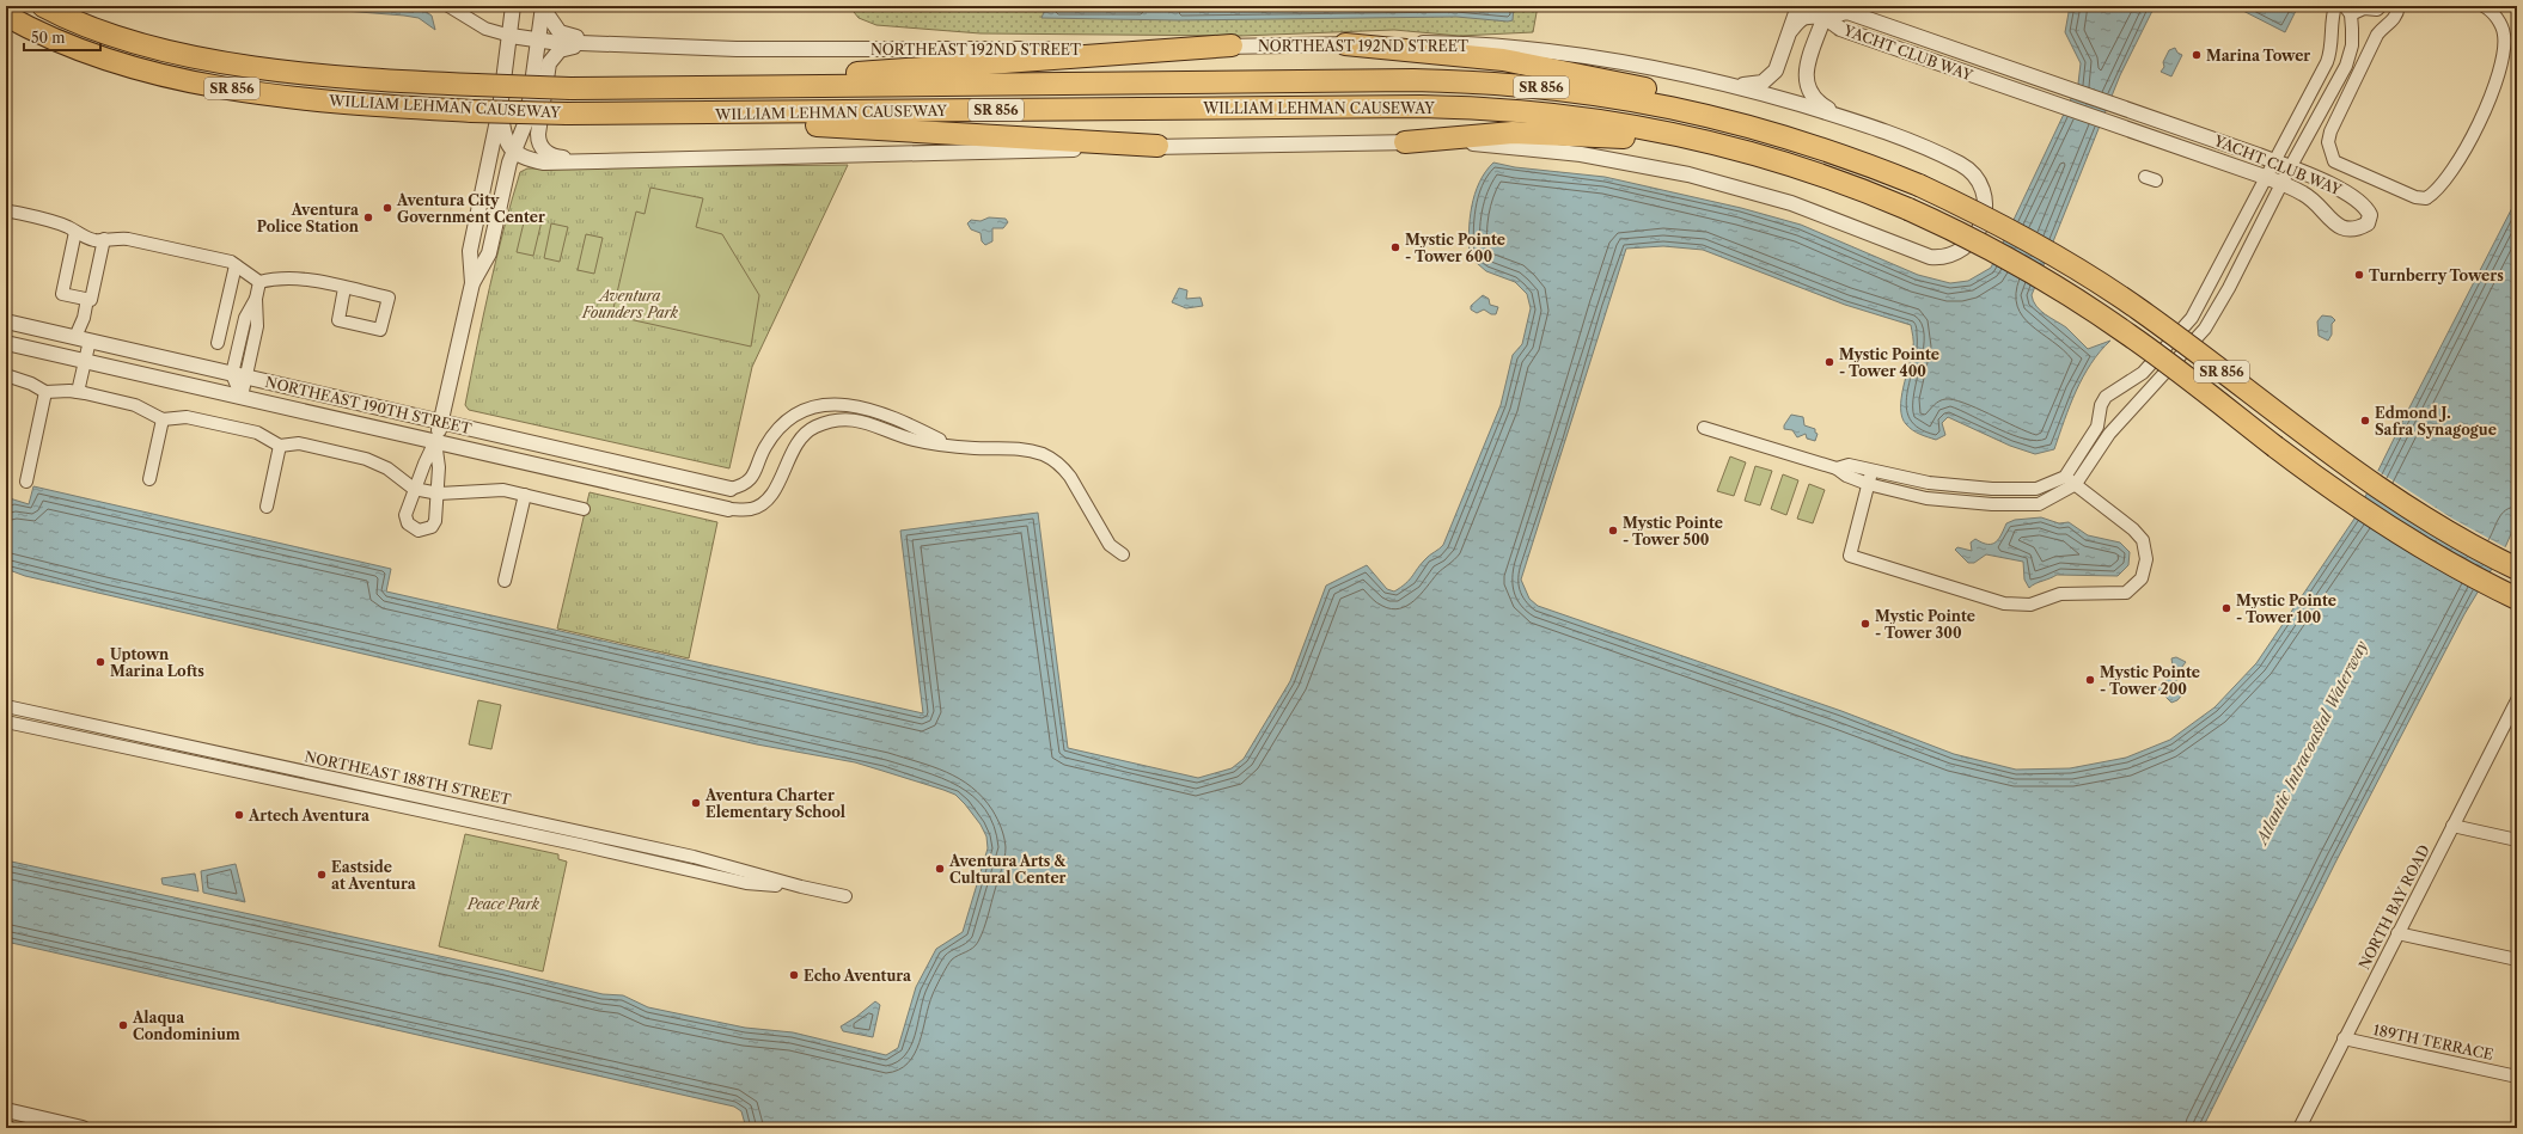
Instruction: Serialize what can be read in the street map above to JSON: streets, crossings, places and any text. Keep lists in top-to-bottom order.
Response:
{
  "streets": {
    "highway": ["SR 856", "WILLIAM LEHMAN CAUSEWAY"],
    "street": [
      "NORTHEAST 192ND STREET",
      "YACHT CLUB WAY",
      "NORTHEAST 190TH STREET",
      "NORTHEAST 188TH STREET",
      "NORTH BAY ROAD",
      "189TH TERRACE"
    ]
  },
  "crossings": [
    ["NORTH BAY ROAD", "189TH TERRACE"]
  ],
  "water": ["Atlantic Intracoastal Waterway"],
  "parks": ["Aventura Founders Park", "Peace Park"],
  "places": [
    "Marina Tower",
    "Aventura City Government Center",
    "Aventura Police Station",
    "Mystic Pointe - Tower 600",
    "Turnberry Towers",
    "Mystic Pointe - Tower 400",
    "Edmond J. Safra Synagogue",
    "Mystic Pointe - Tower 500",
    "Mystic Pointe - Tower 100",
    "Mystic Pointe - Tower 300",
    "Uptown Marina Lofts",
    "Mystic Pointe - Tower 200",
    "Aventura Charter Elementary School",
    "Artech Aventura",
    "Aventura Arts & Cultural Center",
    "Eastside at Aventura",
    "Echo Aventura",
    "Alaqua Condominium"
  ],
  "scale_bar": "50 m"
}
